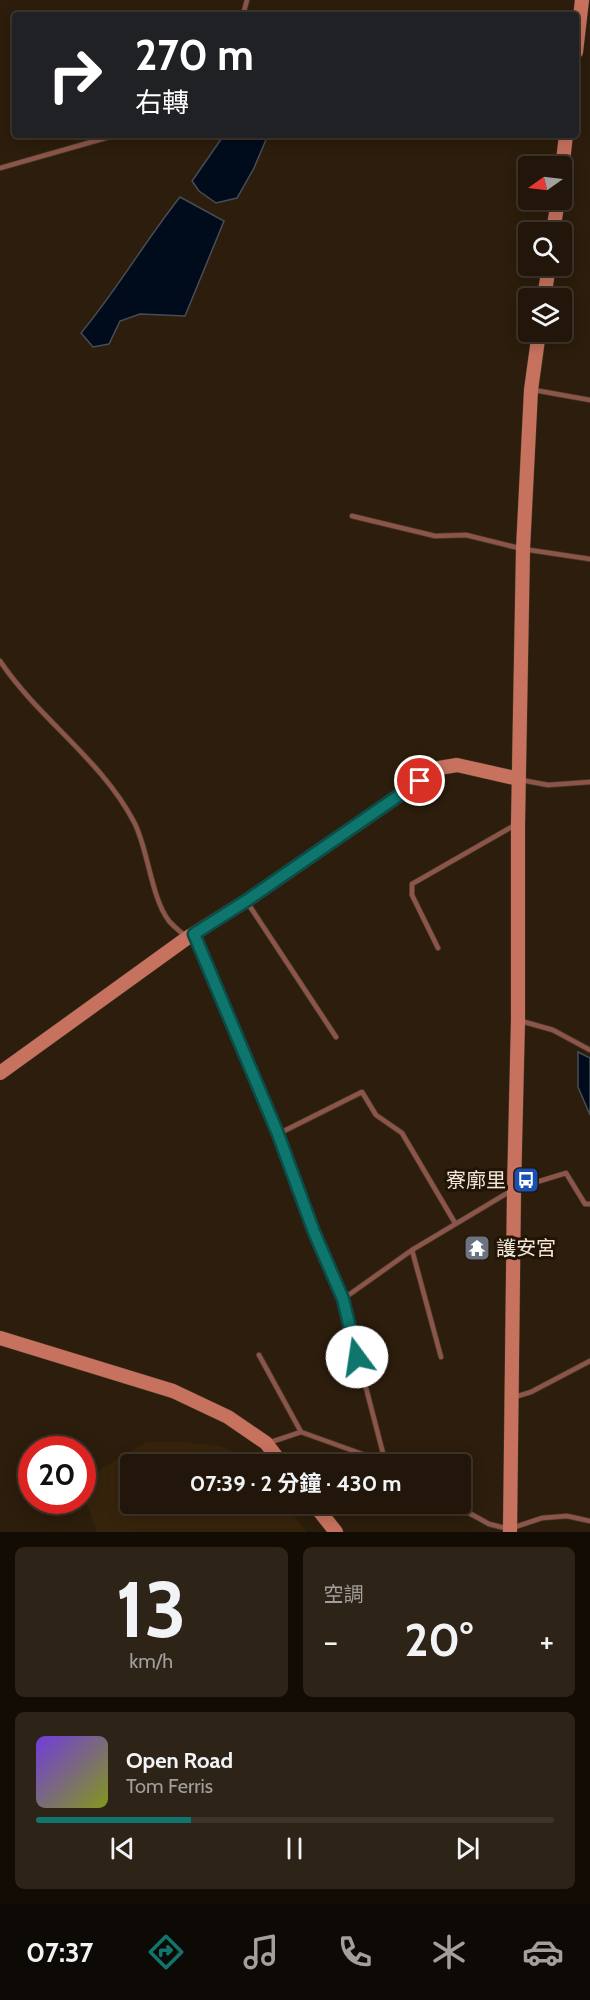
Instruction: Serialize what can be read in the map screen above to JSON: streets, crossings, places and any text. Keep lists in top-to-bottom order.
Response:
{
  "places": {
    "bus stop": ["寮廓里"],
    "temple": ["護安宮"]
  },
  "north": "left",
  "page": {
    "turn": ["270 m", "右轉"],
    "limit": "20",
    "trip": "07:39 · 2 分鐘 · 430 m",
    "tile": [
      ["13", "km/h"],
      "空調"
    ],
    "heat": ["−", "20°", "+"],
    "song": ["Open Road", "Tom Ferris"],
    "tabs": "07:37"
  }
}
